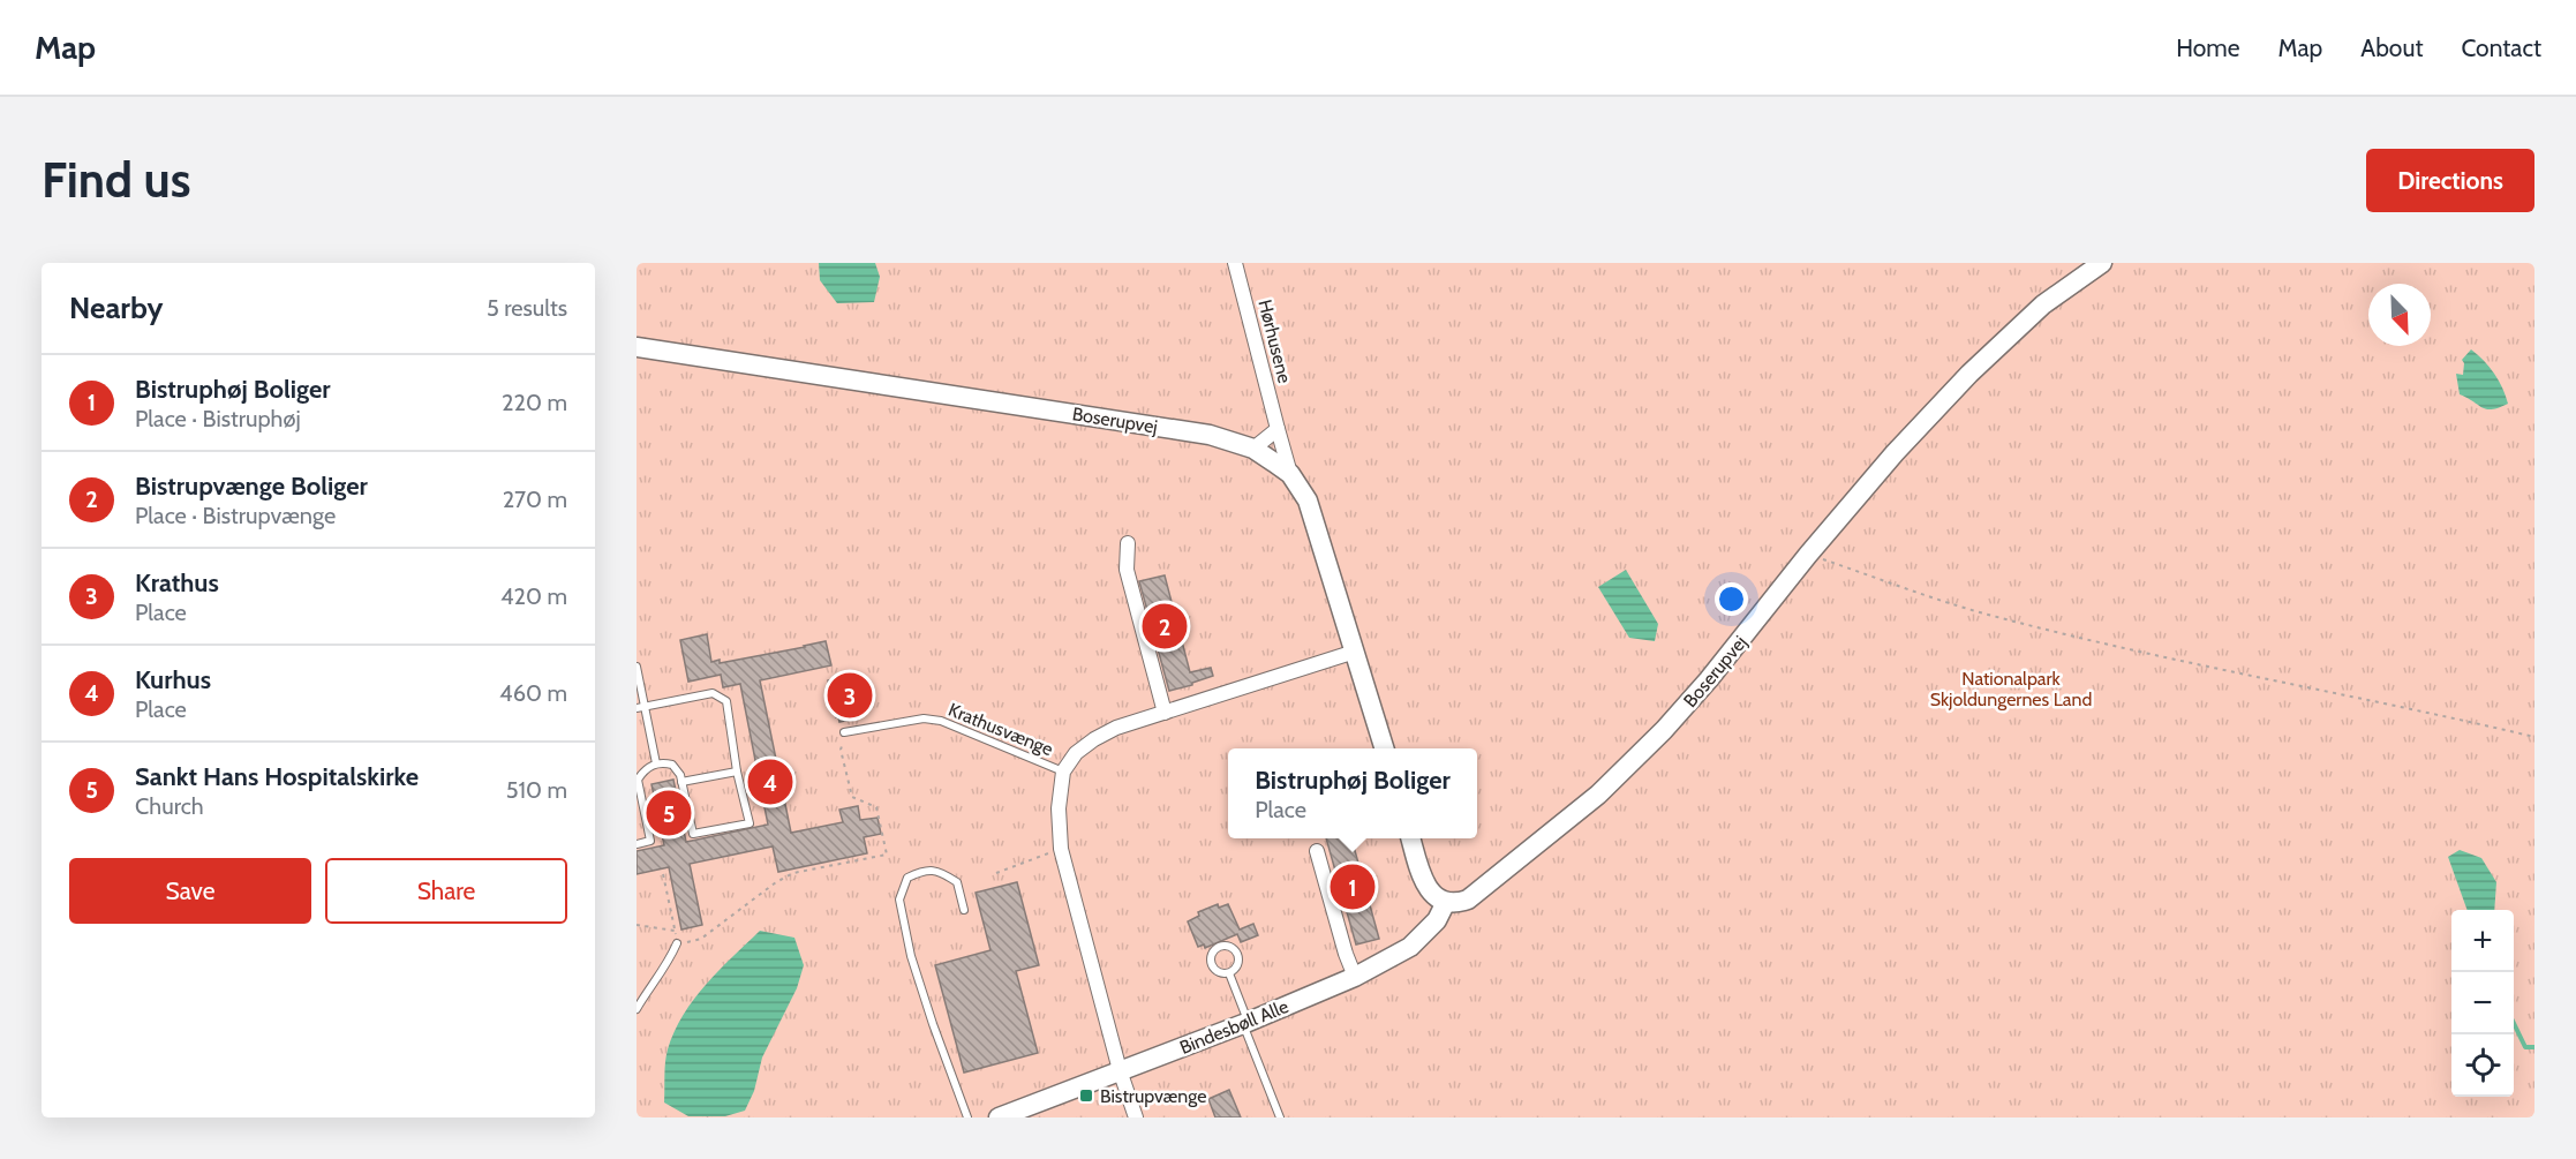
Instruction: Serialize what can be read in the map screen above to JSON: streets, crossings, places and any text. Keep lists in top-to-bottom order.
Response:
{
  "streets": {
    "street": ["Hørhusene", "Boserupvej", "Bindesbøll Alle"],
    "lane": ["Krathusvænge"]
  },
  "crossings": [
    ["Hørhusene", "Boserupvej"],
    ["Boserupvej", "Bindesbøll Alle"]
  ],
  "parks": ["Nationalpark Skjoldungernes Land"],
  "places": {
    "transit": ["Bistrupvænge"]
  },
  "north": "bottom right",
  "page": {
    "header": "Map",
    "nav": [
      "Home",
      "Map",
      "About",
      "Contact"
    ],
    "buttons": [
      "Directions",
      ["Save", "Share"]
    ],
    "title": "Find us",
    "heading": ["Nearby", "5 results"],
    "list": [
      {
        "mark": "1",
        "name": "Bistruphøj Boliger",
        "note": "Place · Bistruphøj",
        "value": "220 m"
      },
      {
        "mark": "2",
        "name": "Bistrupvænge Boliger",
        "note": "Place · Bistrupvænge",
        "value": "270 m"
      },
      {
        "mark": "3",
        "name": "Krathus",
        "note": "Place",
        "value": "420 m"
      },
      {
        "mark": "4",
        "name": "Kurhus",
        "note": "Place",
        "value": "460 m"
      },
      {
        "mark": "5",
        "name": "Sankt Hans Hospitalskirke",
        "note": "Church",
        "value": "510 m"
      }
    ],
    "pins": [
      "2",
      "3",
      "4",
      "5",
      "1"
    ],
    "popup": ["Bistruphøj Boliger", "Place"],
    "map_buttons": ["+", "−"]
  }
}
